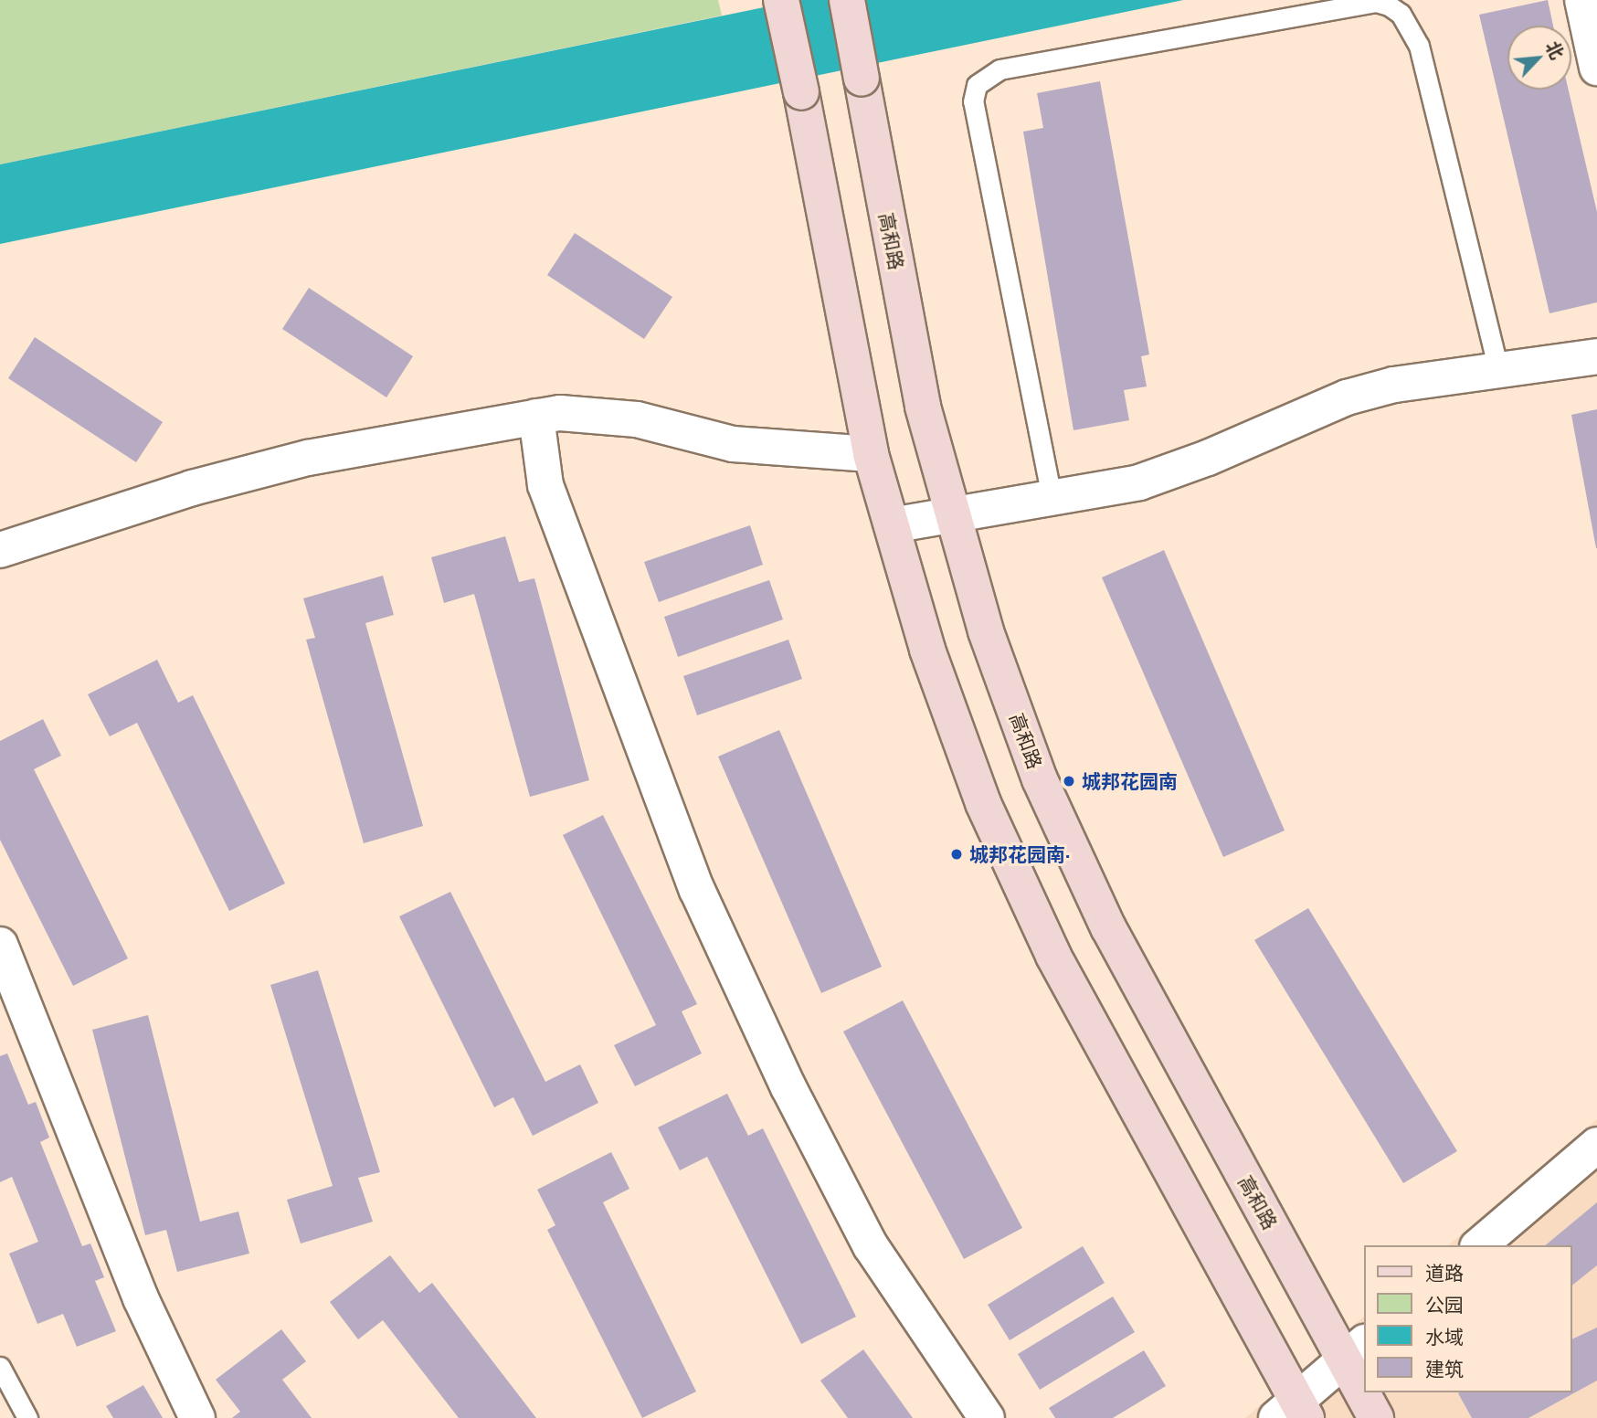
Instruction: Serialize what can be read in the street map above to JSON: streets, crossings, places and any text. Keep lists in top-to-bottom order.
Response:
{
  "streets": {
    "main road": ["高和路"]
  },
  "places": ["城邦花园南", "城邦花园南·"],
  "legend": [
    "道路",
    "公园",
    "水域",
    "建筑"
  ],
  "north": "top right"
}
